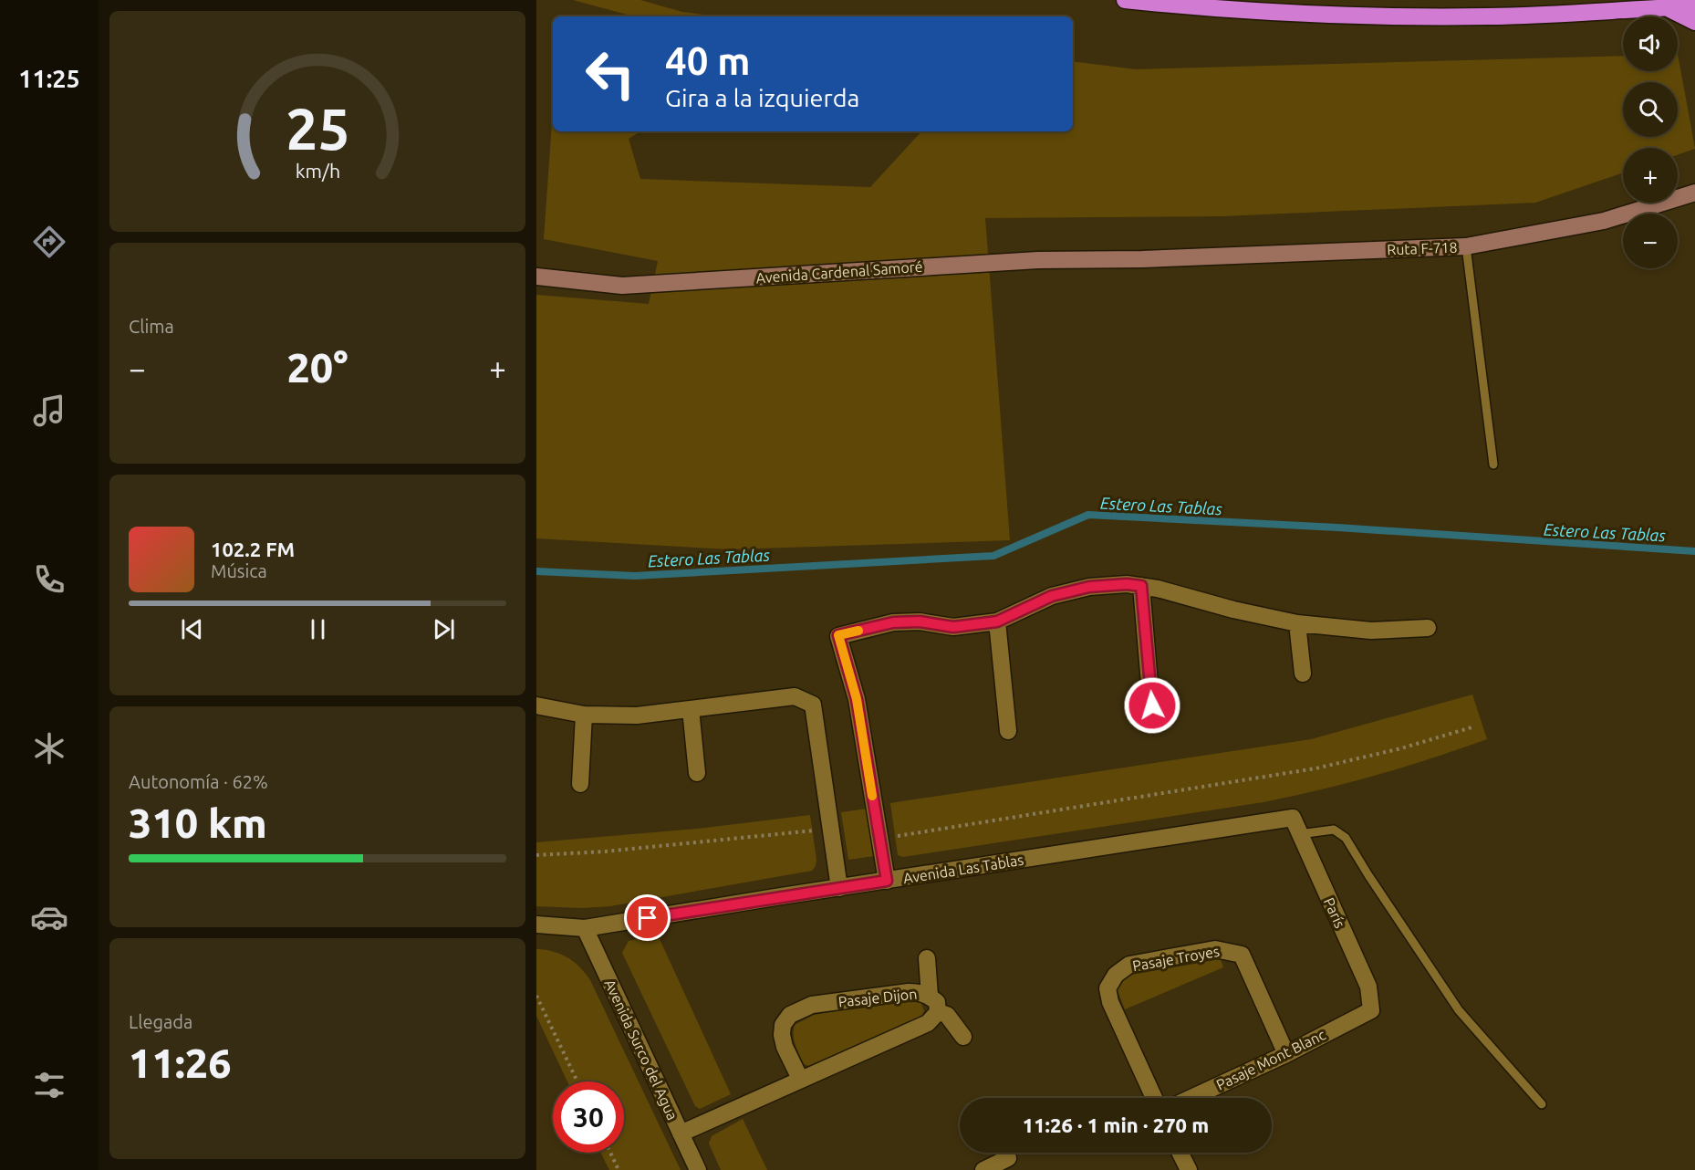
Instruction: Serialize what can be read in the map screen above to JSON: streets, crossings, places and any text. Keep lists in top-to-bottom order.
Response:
{
  "streets": {
    "main road": ["Ruta F-718", "Avenida Cardenal Samoré"],
    "street": [
      "Avenida Las Tablas",
      "París",
      "Pasaje Troyes",
      "Pasaje Dijon",
      "Avenida Surco del Agua",
      "Pasaje Mont Blanc"
    ]
  },
  "crossings": [
    ["Ruta F-718", "Avenida Cardenal Samoré"],
    ["Avenida Las Tablas", "París"],
    ["Avenida Las Tablas", "Avenida Surco del Agua"],
    ["París", "Pasaje Mont Blanc"],
    ["Pasaje Troyes", "Pasaje Mont Blanc"],
    ["Pasaje Dijon", "Avenida Surco del Agua"]
  ],
  "water": ["Estero Las Tablas"],
  "page": {
    "tabs": "11:25",
    "map_buttons": ["+", "−"],
    "turn": ["40 m", "Gira a la izquierda"],
    "tile": [
      "Clima",
      ["Autonomía · 62%", "310 km"],
      ["Llegada", "11:26"]
    ],
    "heat": ["−", "20°", "+"],
    "song": ["102.2 FM", "Música"],
    "limit": "30",
    "trip": "11:26 · 1 min · 270 m",
    "gauge": ["25", "km/h"]
  }
}
